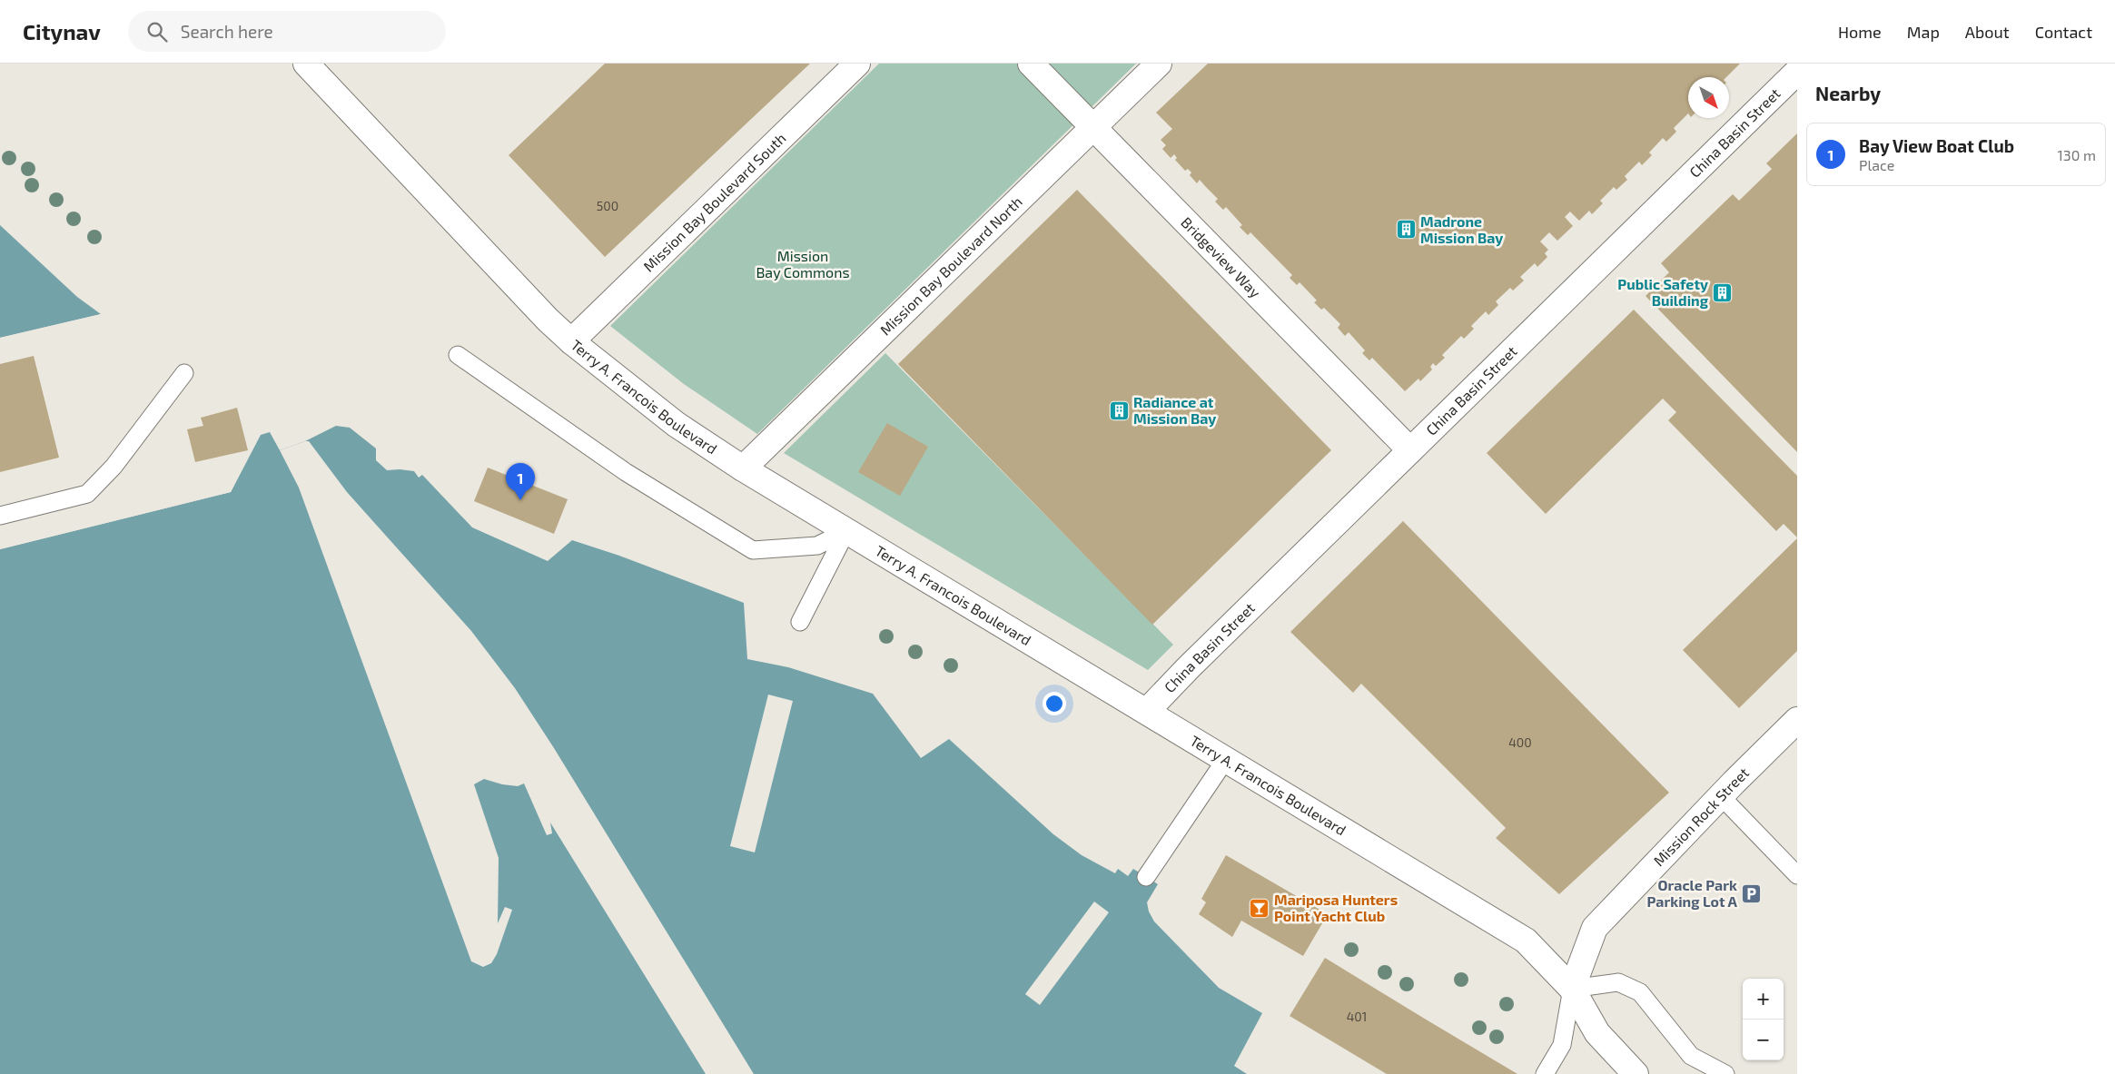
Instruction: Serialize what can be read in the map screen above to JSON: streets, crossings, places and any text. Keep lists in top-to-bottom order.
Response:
{
  "streets": {
    "street": [
      "China Basin Street",
      "Mission Bay Boulevard South",
      "Bridgeview Way",
      "Mission Bay Boulevard North",
      "Terry A. Francois Boulevard",
      "Mission Rock Street"
    ]
  },
  "crossings": [
    ["China Basin Street", "Bridgeview Way"],
    ["China Basin Street", "Terry A. Francois Boulevard"],
    ["Mission Bay Boulevard South", "Terry A. Francois Boulevard"],
    ["Bridgeview Way", "Mission Bay Boulevard North"],
    ["Mission Bay Boulevard North", "Terry A. Francois Boulevard"],
    ["Terry A. Francois Boulevard", "Mission Rock Street"]
  ],
  "parks": ["Mission Bay Commons"],
  "places": {
    "building": ["Madrone Mission Bay", "Public Safety Building", "Radiance at Mission Bay"],
    "parking": ["Oracle Park Parking Lot A"],
    "bar": ["Mariposa Hunters Point Yacht Club"]
  },
  "house_numbers": ["500", "400", "401"],
  "north": "bottom right",
  "page": {
    "header": "Citynav",
    "search": "Search here",
    "nav": [
      "Home",
      "Map",
      "About",
      "Contact"
    ],
    "heading": "Nearby",
    "list": [
      {
        "mark": "1",
        "name": "Bay View Boat Club",
        "note": "Place",
        "value": "130 m"
      }
    ],
    "pins": "1",
    "map_buttons": ["+", "−"]
  }
}
